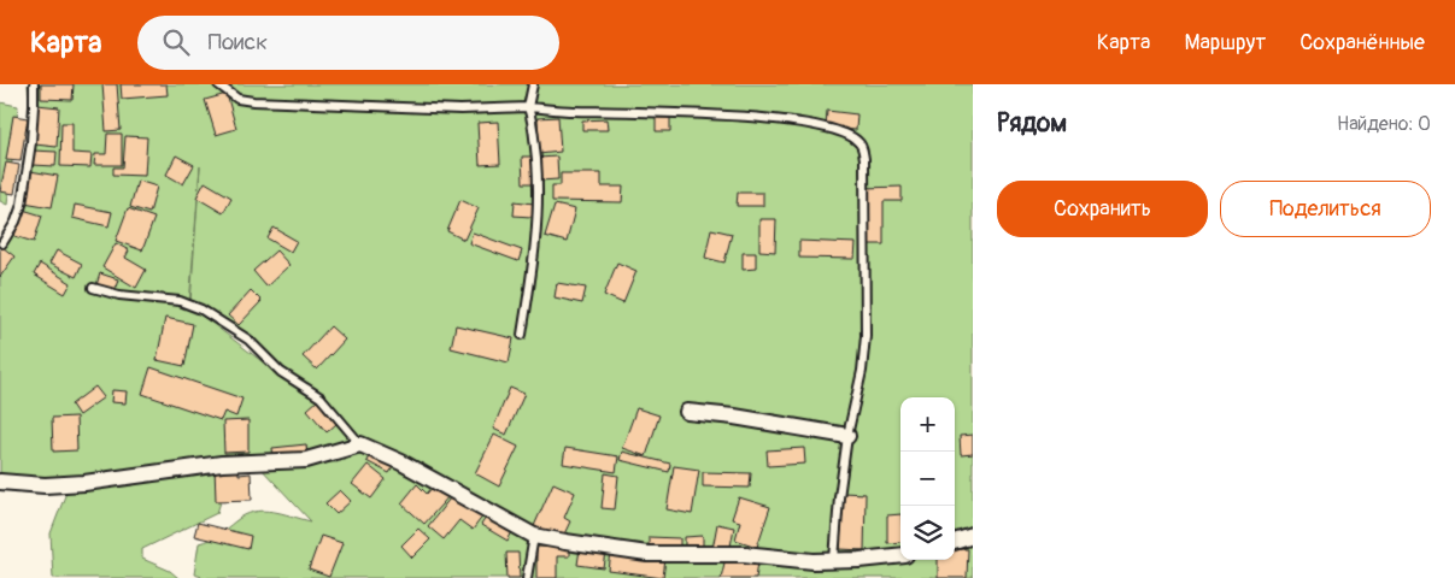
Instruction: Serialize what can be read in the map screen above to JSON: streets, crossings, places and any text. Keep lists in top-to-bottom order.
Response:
{
  "page": {
    "header": "Карта",
    "search": "Поиск",
    "nav": ["Карта", "Маршрут", "Сохранённые"],
    "heading": ["Рядом", "Найдено: 0"],
    "buttons": ["Сохранить", "Поделиться"],
    "map_buttons": ["+", "−"]
  }
}
